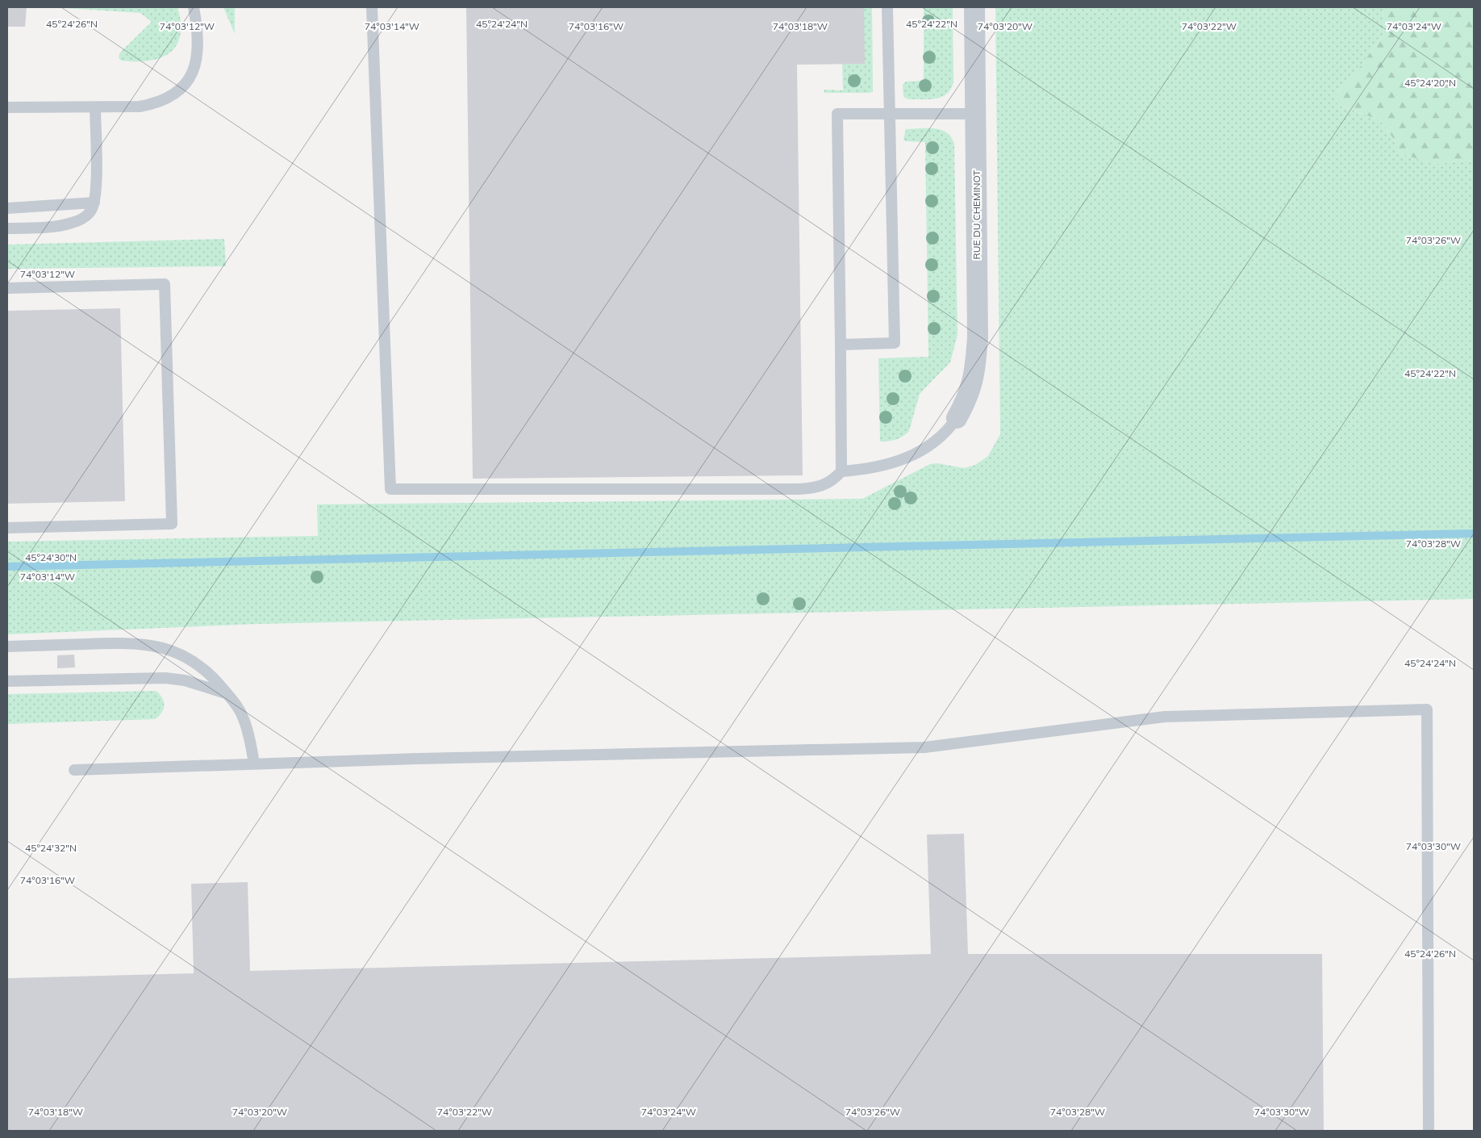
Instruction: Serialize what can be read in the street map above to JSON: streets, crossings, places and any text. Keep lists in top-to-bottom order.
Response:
{
  "streets": {
    "street": ["RUE DU CHEMINOT"]
  },
  "coordinates": [
    "45°24'26\"N",
    "45°24'24\"N",
    "45°24'22\"N",
    "74°03'12\"W",
    "74°03'14\"W",
    "74°03'16\"W",
    "74°03'18\"W",
    "74°03'20\"W",
    "74°03'22\"W",
    "74°03'24\"W",
    "45°24'20\"N",
    "74°03'26\"W",
    "74°03'28\"W",
    "45°24'30\"N",
    "74°03'30\"W",
    "45°24'32\"N"
  ]
}
